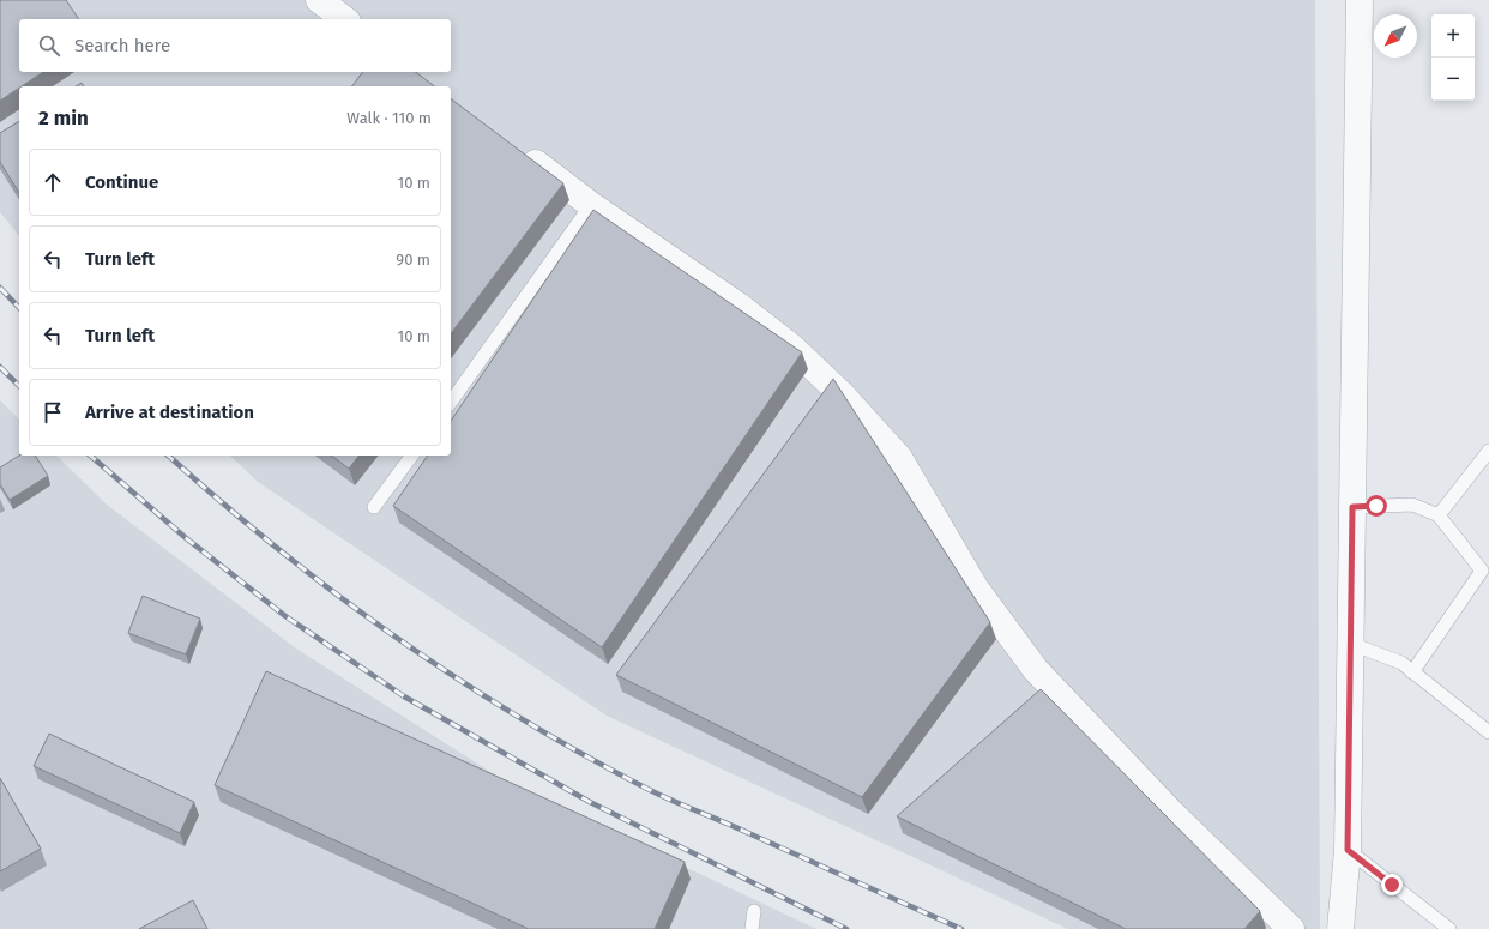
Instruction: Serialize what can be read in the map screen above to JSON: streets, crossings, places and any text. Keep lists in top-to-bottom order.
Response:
{
  "north": "bottom left",
  "page": {
    "map_buttons": ["+", "−"],
    "search": "Search here",
    "heading": ["2 min", "Walk · 110 m"],
    "list": [
      ["Continue", "10 m"],
      ["Turn left", "90 m"],
      ["Turn left", "10 m"],
      "Arrive at destination"
    ]
  }
}
